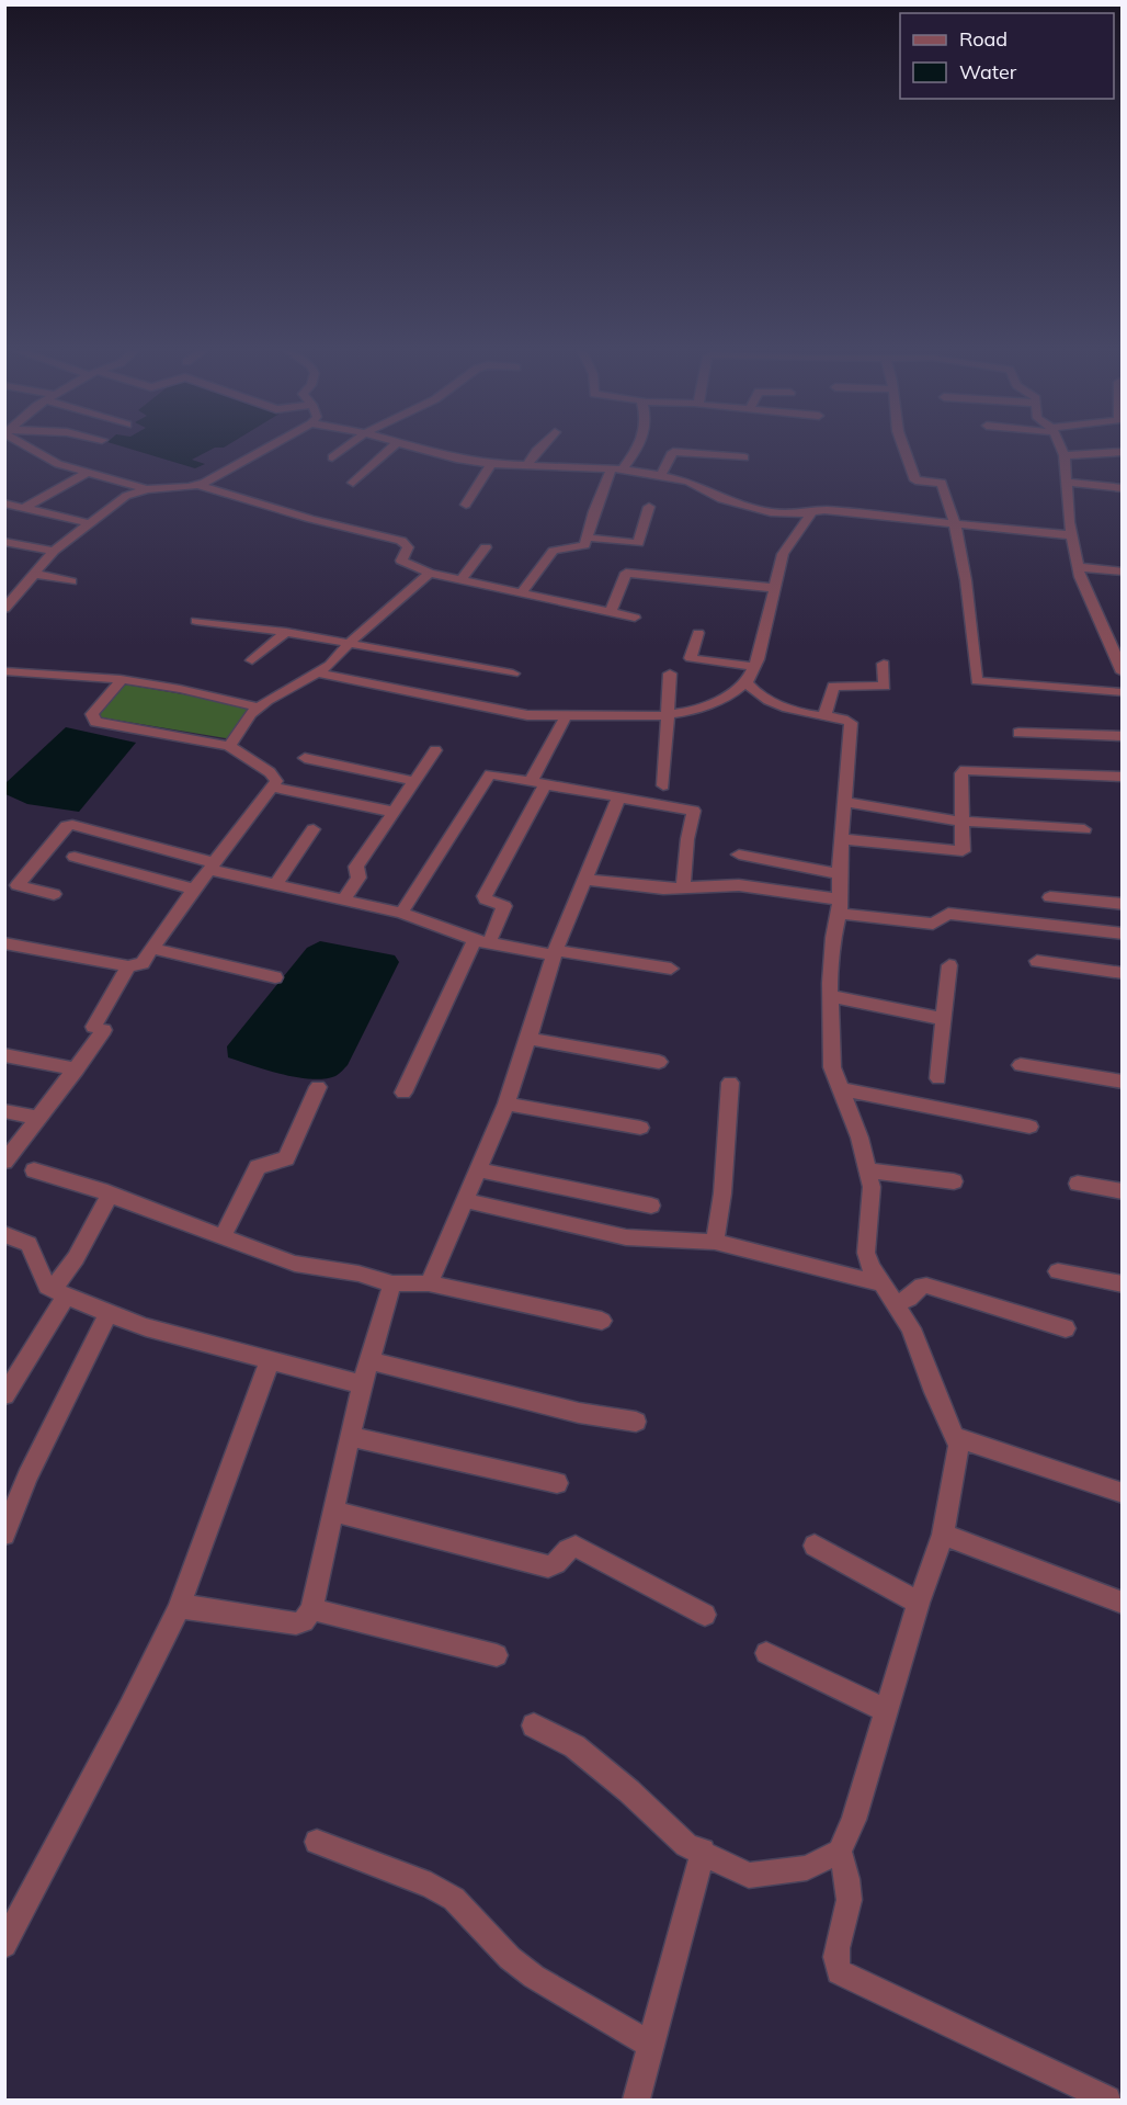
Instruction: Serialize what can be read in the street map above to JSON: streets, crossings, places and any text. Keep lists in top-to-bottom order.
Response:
{
  "legend": ["Road", "Water"]
}
